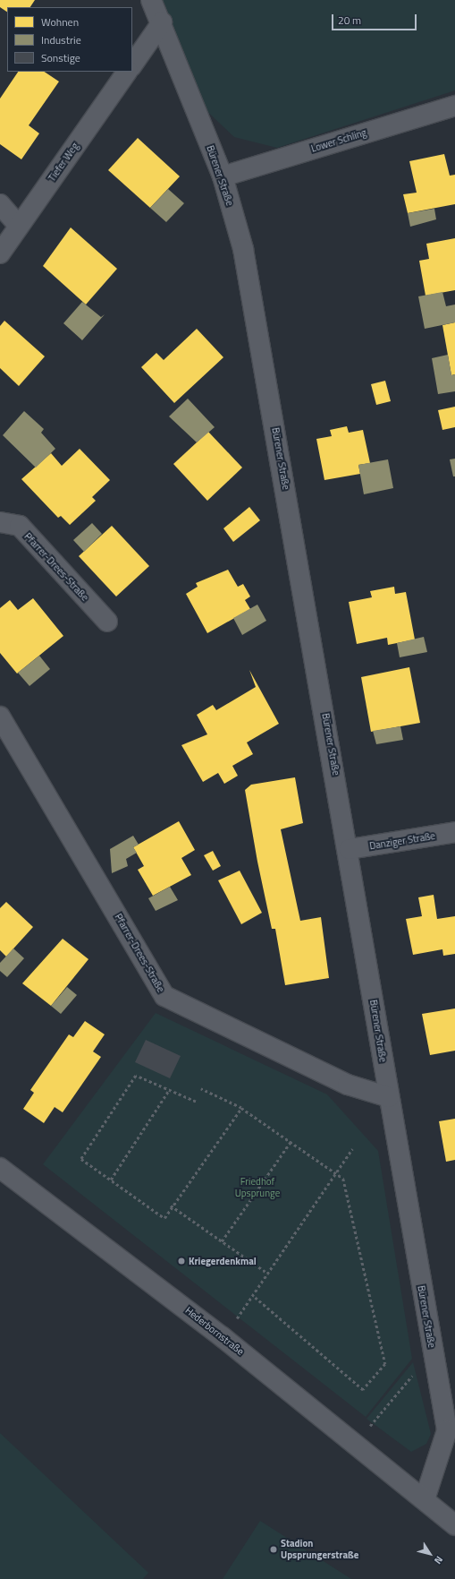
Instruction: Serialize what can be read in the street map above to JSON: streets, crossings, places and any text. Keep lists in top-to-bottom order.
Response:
{
  "streets": {
    "street": [
      "Lower Schling",
      "Tiefer Weg",
      "Bürener Straße",
      "Pfarrer-Drees-Straße",
      "Danziger Straße",
      "Hederbornstraße"
    ]
  },
  "crossings": [
    ["Lower Schling", "Bürener Straße"],
    ["Bürener Straße", "Pfarrer-Drees-Straße"],
    ["Bürener Straße", "Danziger Straße"],
    ["Bürener Straße", "Hederbornstraße"]
  ],
  "parks": ["Friedhof Upsprunge"],
  "places": ["Kriegerdenkmal", "Stadion Upsprungerstraße"],
  "legend": ["Wohnen", "Industrie", "Sonstige"],
  "scale_bar": "20 m",
  "north": "bottom right"
}
